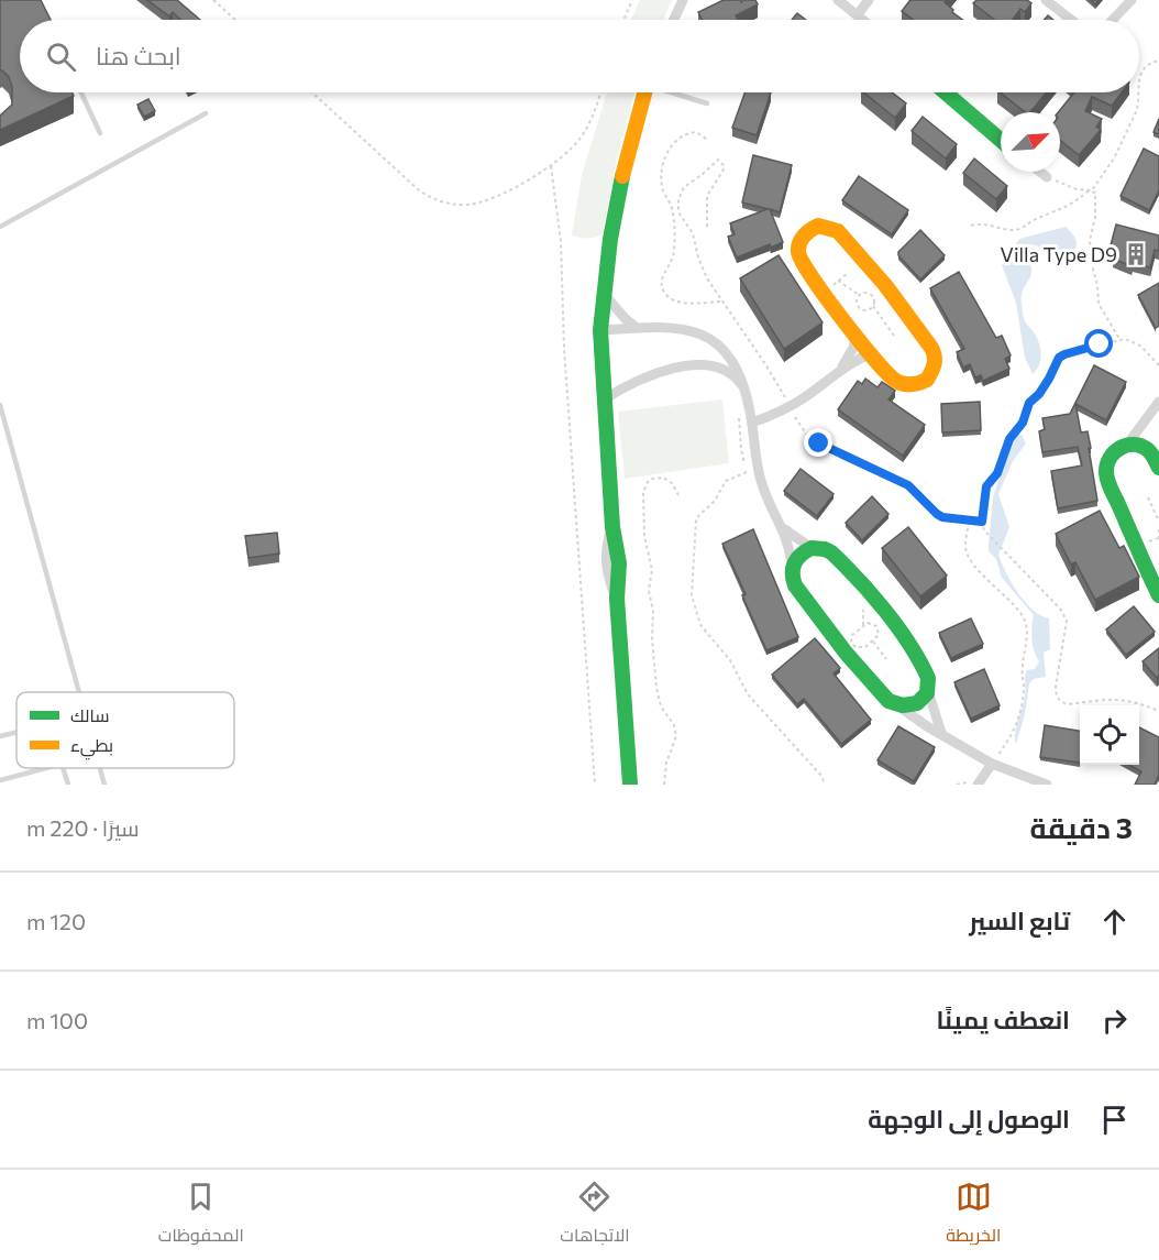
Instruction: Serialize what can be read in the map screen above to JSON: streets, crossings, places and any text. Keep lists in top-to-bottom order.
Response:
{
  "places": {
    "building": ["Villa Type D9"]
  },
  "legend": ["سالك", "بطيء"],
  "north": "top right",
  "page": {
    "search": "ابحث هنا",
    "heading": ["3 دقيقة", "سيرًا · 220 m"],
    "list": [
      ["تابع السير", "120 m"],
      ["انعطف يمينًا", "100 m"],
      "الوصول إلى الوجهة"
    ],
    "nav": ["الخريطة", "الاتجاهات", "المحفوظات"]
  }
}
